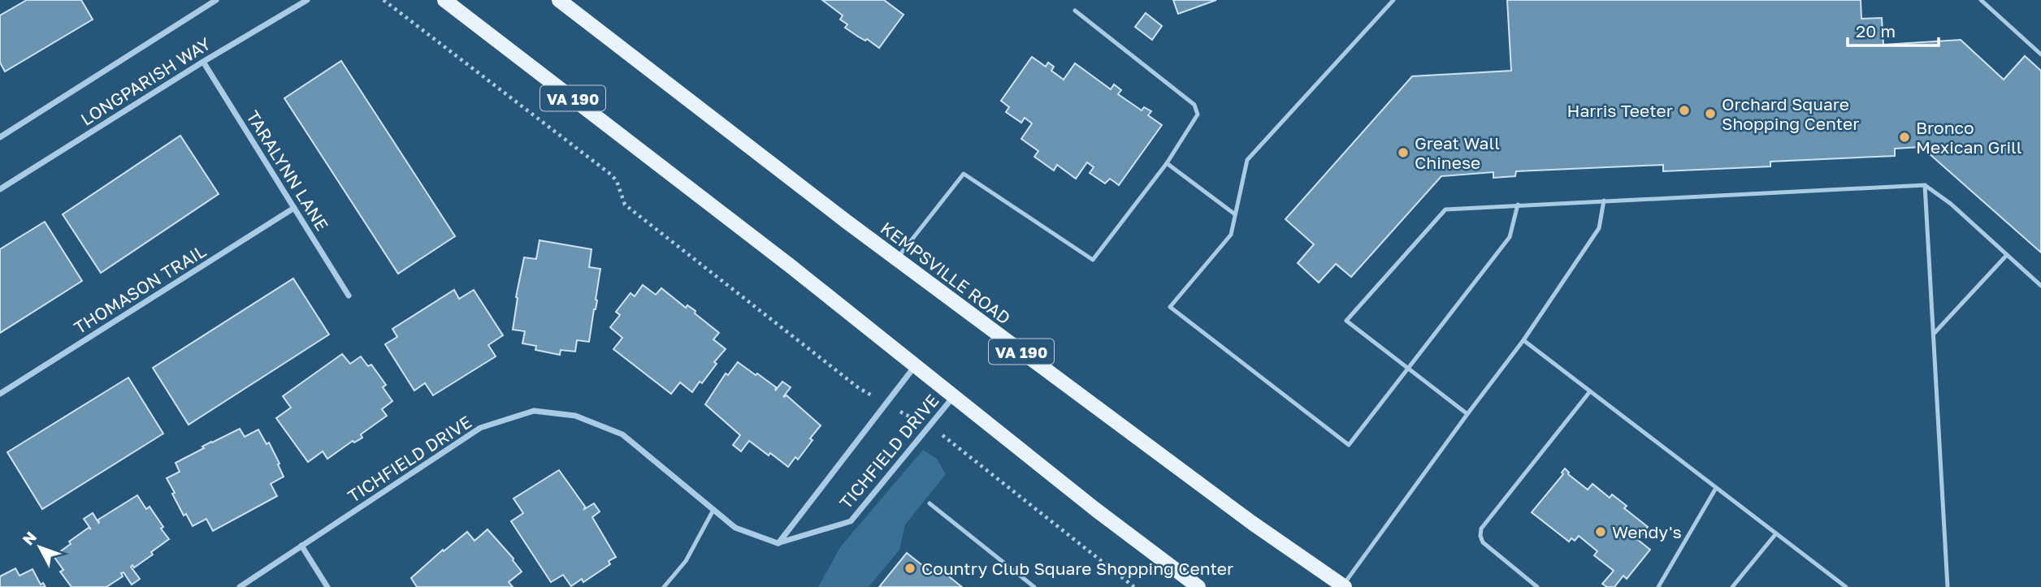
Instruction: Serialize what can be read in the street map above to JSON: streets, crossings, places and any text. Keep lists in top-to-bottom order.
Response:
{
  "streets": {
    "main road": ["VA 190", "KEMPSVILLE ROAD"],
    "street": [
      "LONGPARISH WAY",
      "TARALYNN LANE",
      "THOMASON TRAIL",
      "TICHFIELD DRIVE"
    ]
  },
  "crossings": [
    ["LONGPARISH WAY", "TARALYNN LANE"],
    ["VA 190", "TICHFIELD DRIVE"],
    ["TARALYNN LANE", "THOMASON TRAIL"]
  ],
  "places": [
    "Harris Teeter",
    "Orchard Square Shopping Center",
    "Bronco Mexican Grill",
    "Great Wall Chinese",
    "Wendy's",
    "Country Club Square Shopping Center"
  ],
  "scale_bar": "20 m",
  "north": "top left"
}
